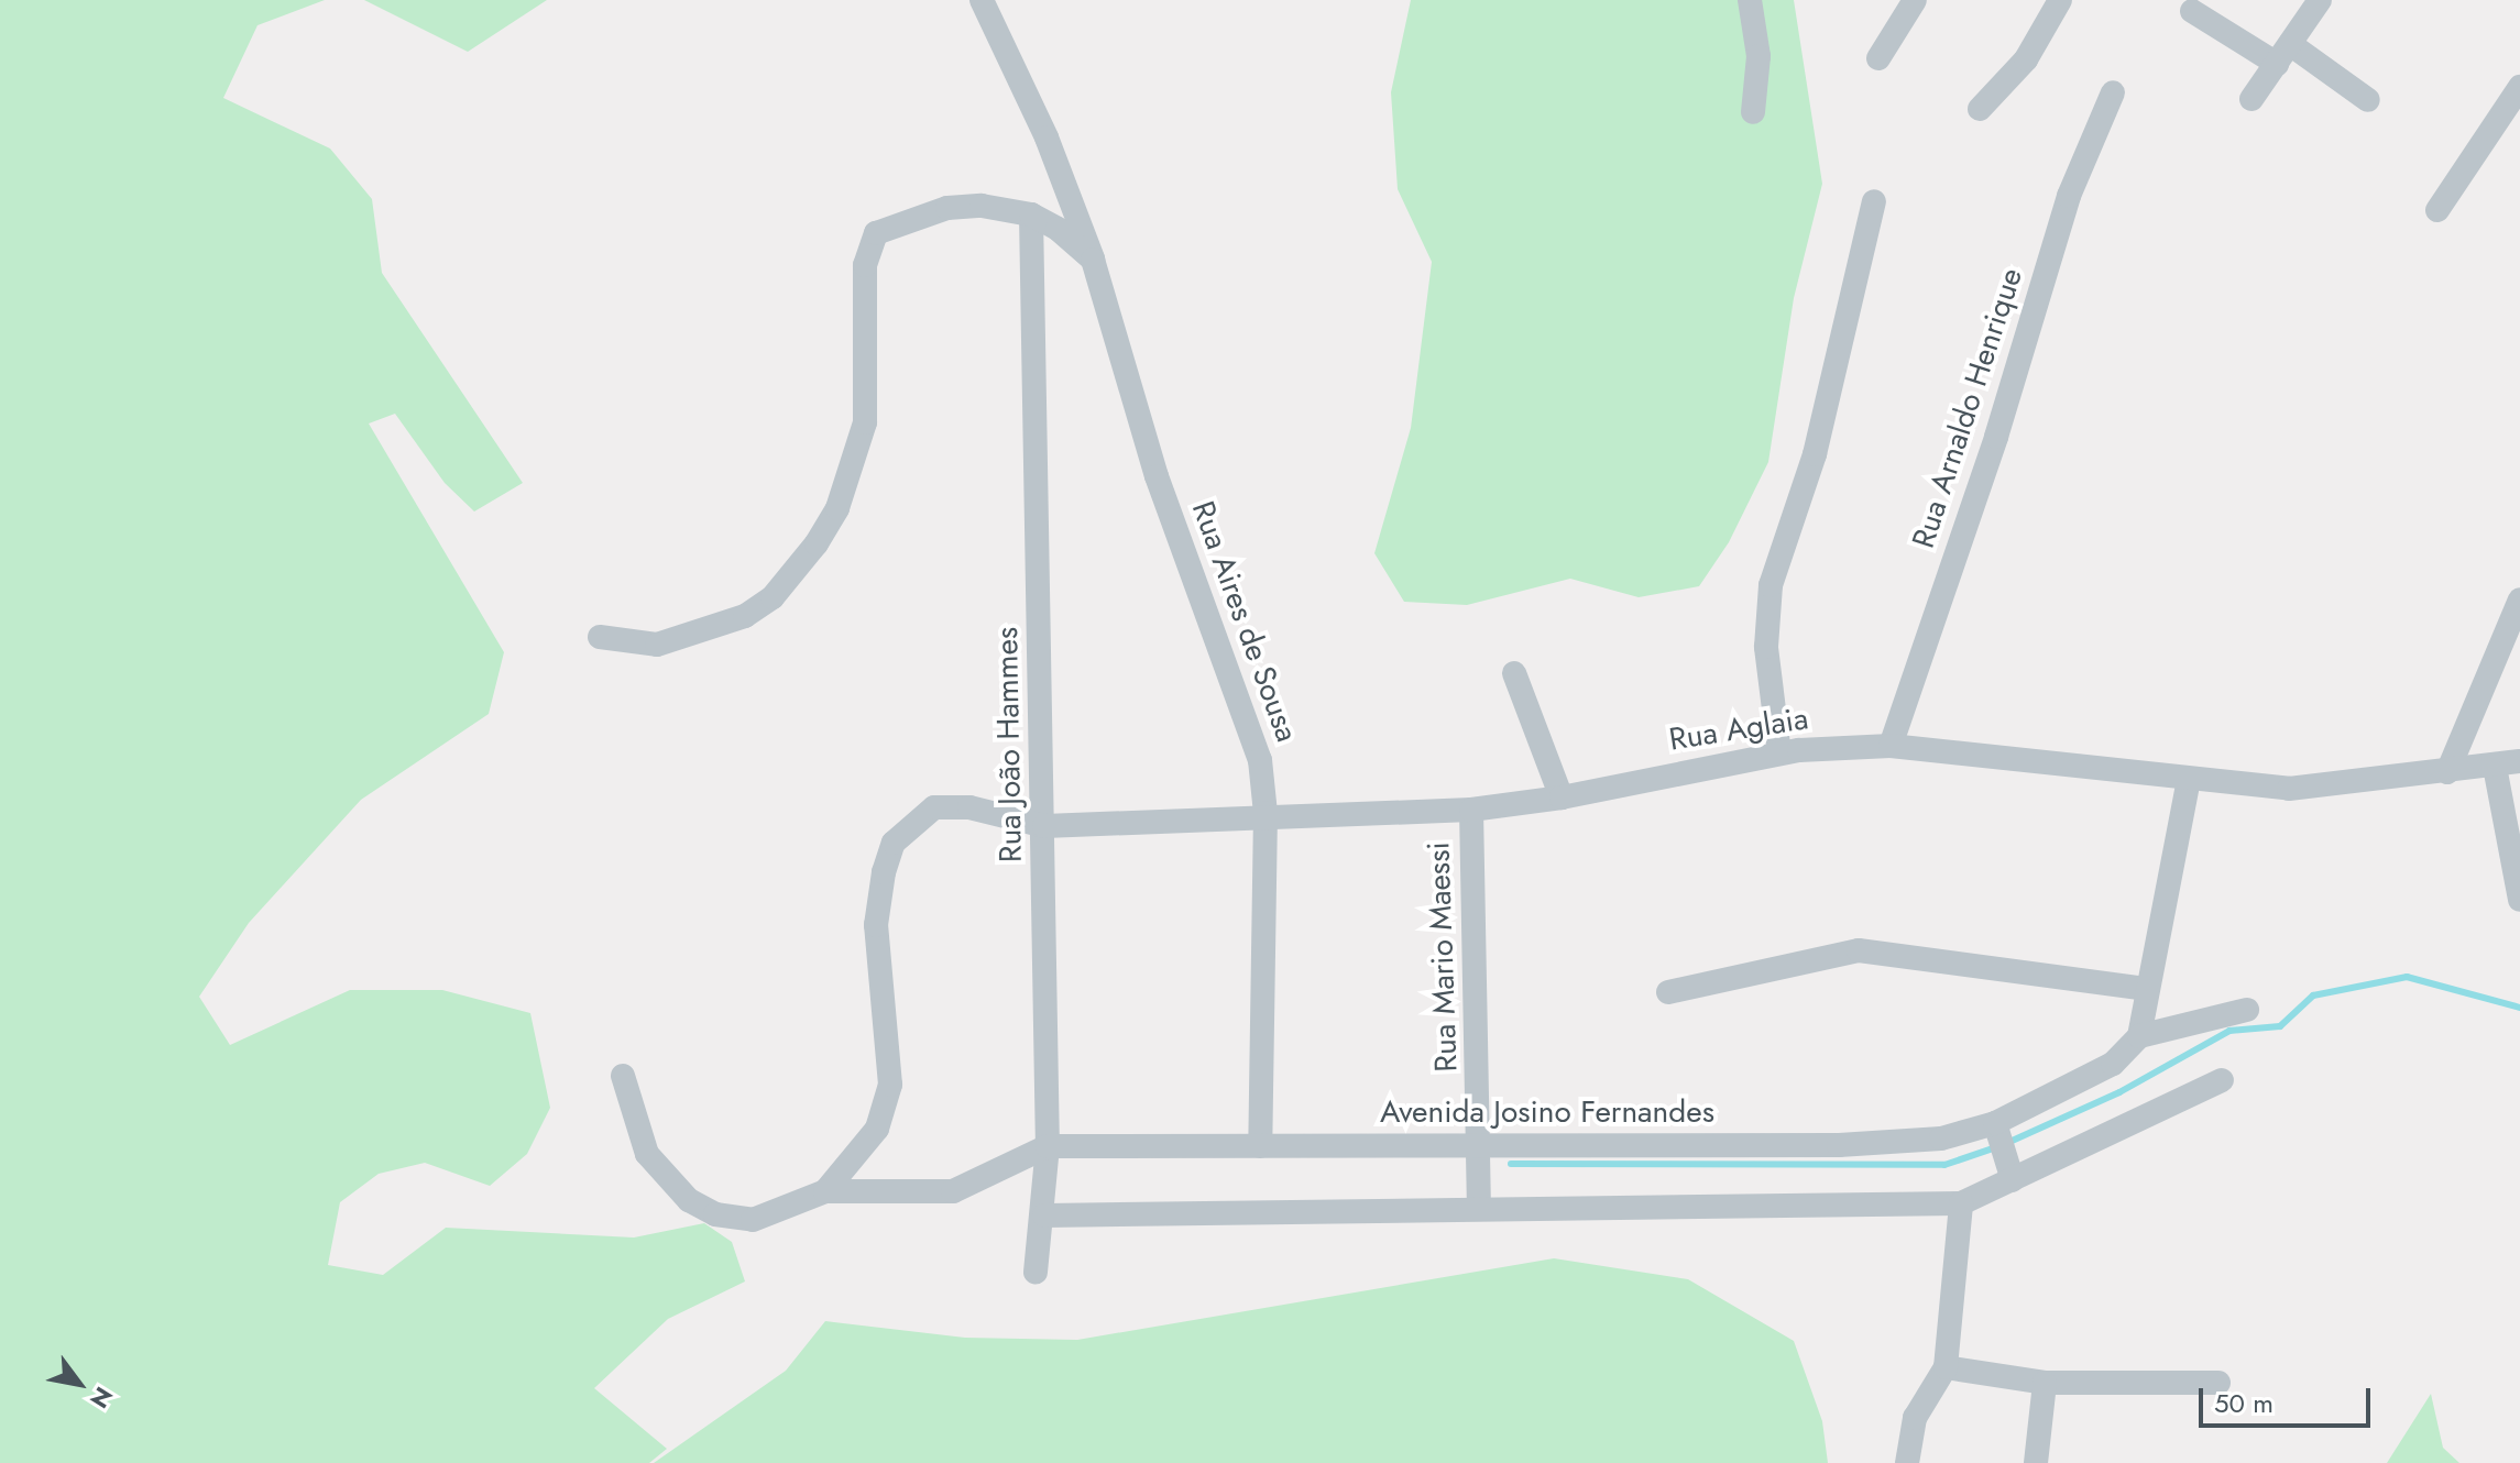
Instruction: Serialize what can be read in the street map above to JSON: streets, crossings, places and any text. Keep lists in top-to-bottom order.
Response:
{
  "streets": {
    "street": [
      "Rua Arnaldo Henrique",
      "Rua Aires de Sousa",
      "Rua Aglaia",
      "Rua João Hammes",
      "Rua Mario Maessi",
      "Avenida Josino Fernandes"
    ]
  },
  "crossings": [
    ["Rua Arnaldo Henrique", "Rua Aglaia"],
    ["Rua Aires de Sousa", "Rua Aglaia"],
    ["Rua Aires de Sousa", "Avenida Josino Fernandes"],
    ["Rua Aglaia", "Rua João Hammes"],
    ["Rua Aglaia", "Rua Mario Maessi"],
    ["Rua Aglaia", "Avenida Josino Fernandes"],
    ["Rua João Hammes", "Avenida Josino Fernandes"],
    ["Rua Mario Maessi", "Avenida Josino Fernandes"]
  ],
  "scale_bar": "50 m",
  "north": "bottom right"
}
